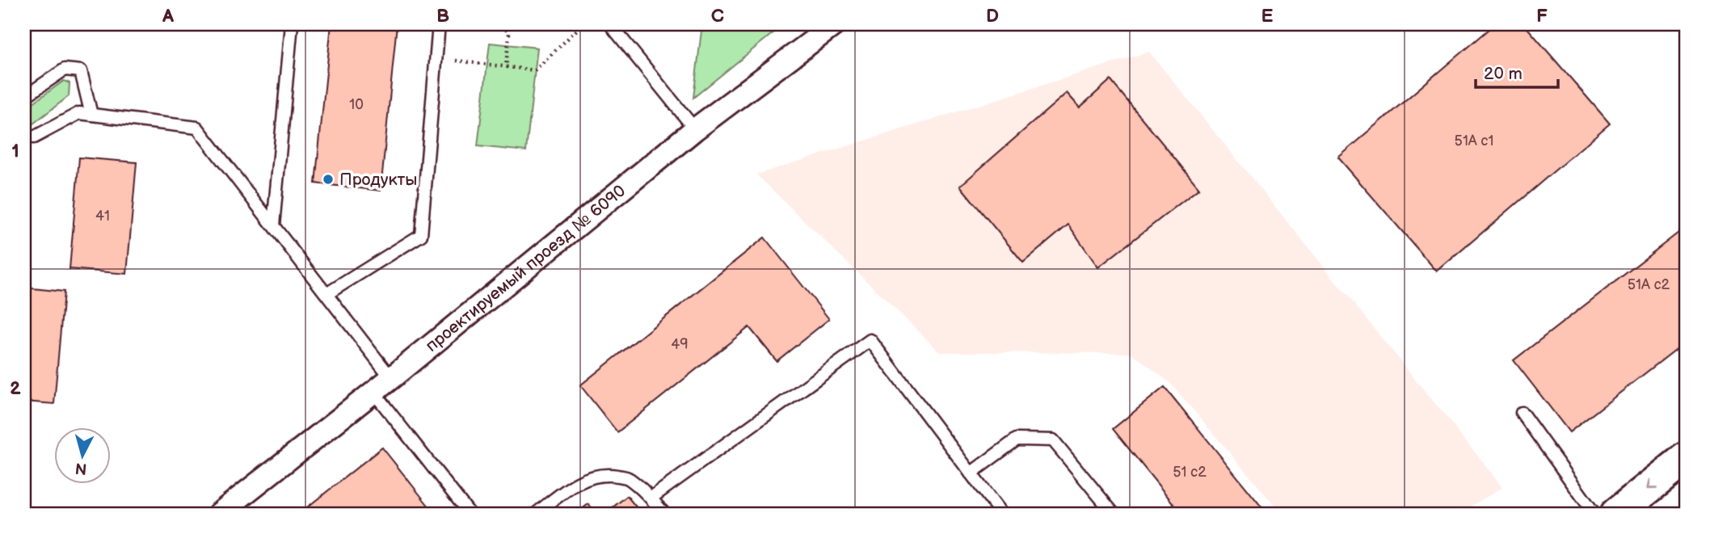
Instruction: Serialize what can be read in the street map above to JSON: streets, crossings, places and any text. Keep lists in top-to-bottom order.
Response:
{
  "streets": {
    "street": ["проектируемый проезд № 6090"]
  },
  "places": ["Продукты"],
  "house_numbers": [
    "10",
    "51А с1",
    "41",
    "51А с2",
    "49",
    "51 с2"
  ],
  "scale_bar": "20 m",
  "north": "bottom",
  "grid": {
    "columns": [
      "A",
      "B",
      "C",
      "D",
      "E",
      "F"
    ],
    "rows": ["1", "2"]
  }
}
